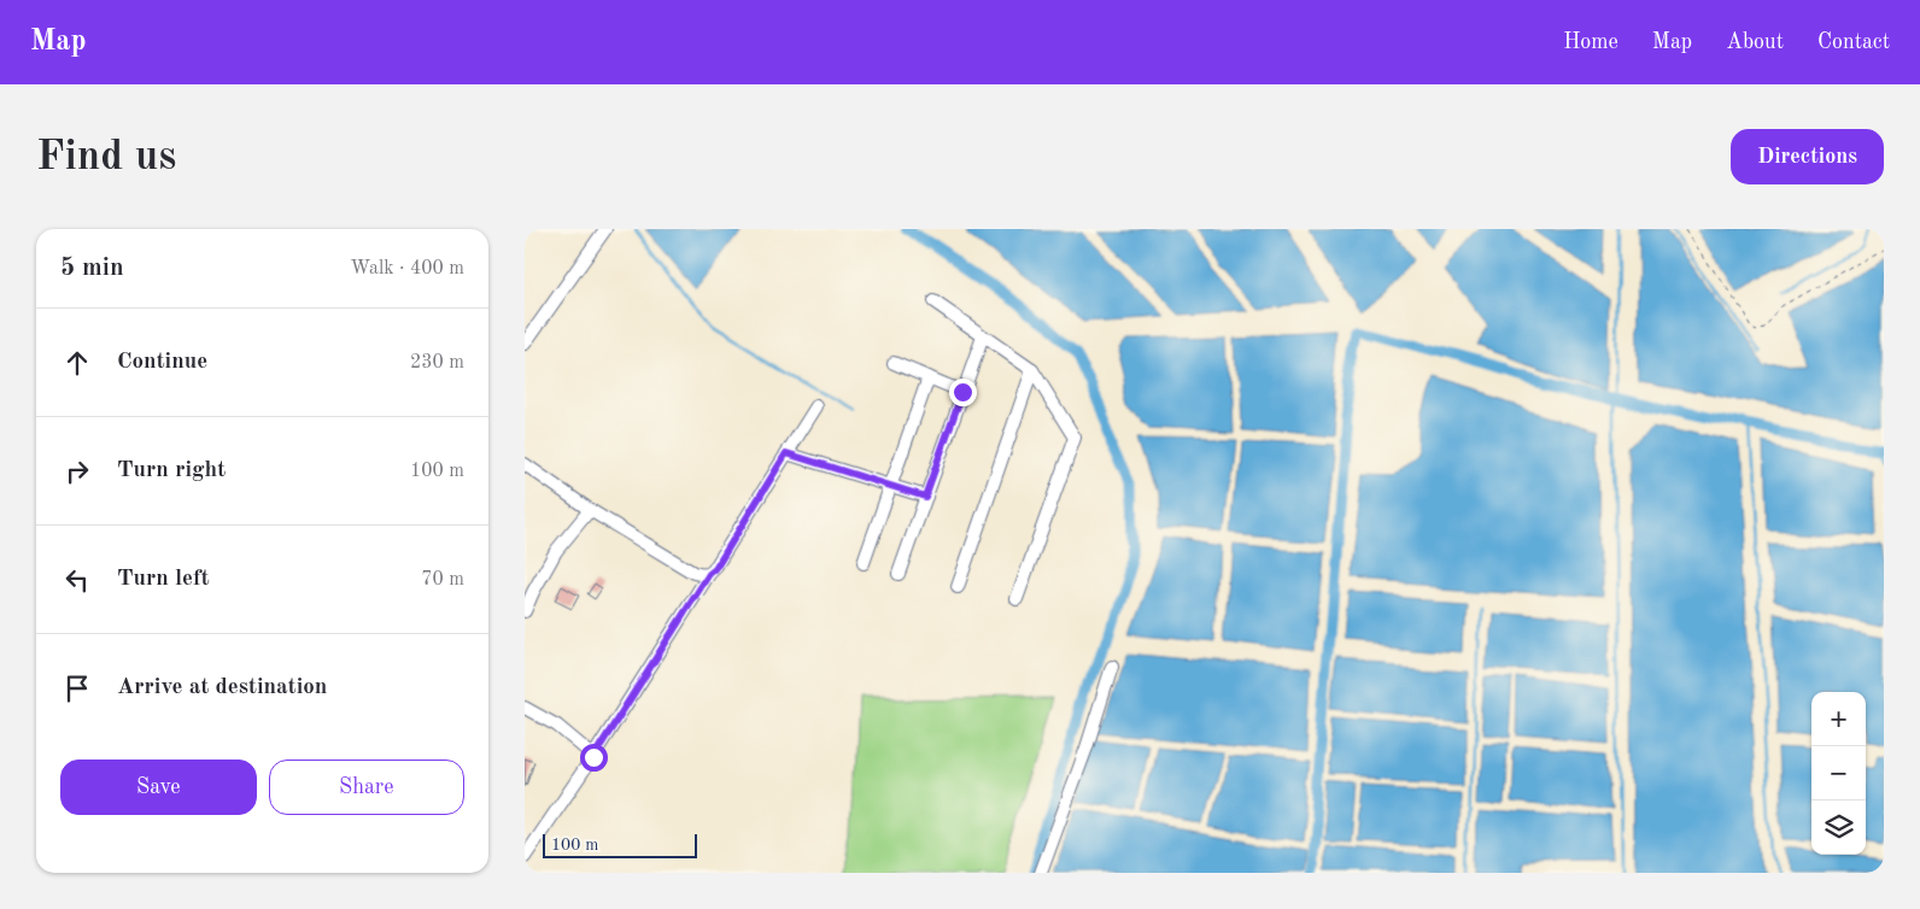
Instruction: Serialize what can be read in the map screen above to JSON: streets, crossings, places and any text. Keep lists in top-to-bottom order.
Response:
{
  "scale_bar": "100 m",
  "page": {
    "header": "Map",
    "nav": [
      "Home",
      "Map",
      "About",
      "Contact"
    ],
    "buttons": [
      "Directions",
      ["Save", "Share"]
    ],
    "title": "Find us",
    "heading": ["5 min", "Walk · 400 m"],
    "list": [
      ["Continue", "230 m"],
      ["Turn right", "100 m"],
      ["Turn left", "70 m"],
      "Arrive at destination"
    ],
    "map_buttons": ["+", "−"],
    "scale": "100 m"
  }
}
